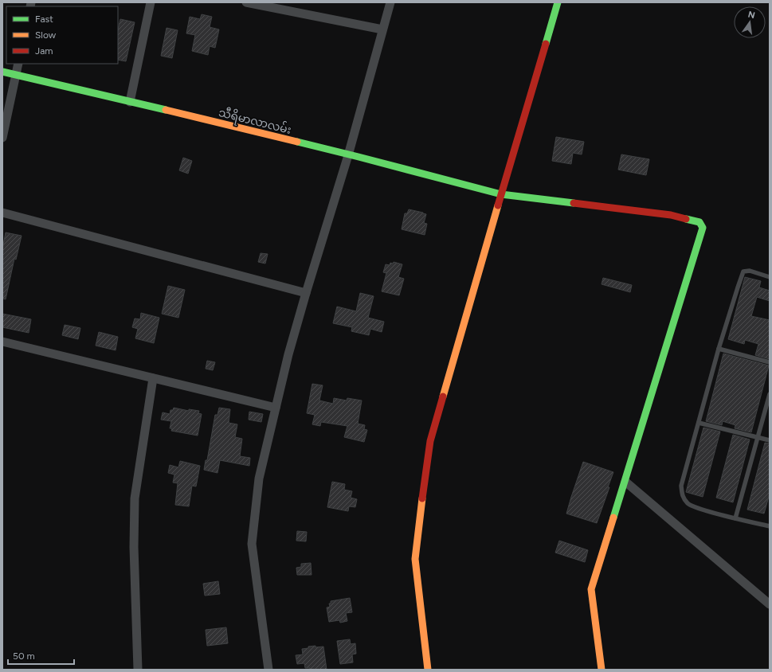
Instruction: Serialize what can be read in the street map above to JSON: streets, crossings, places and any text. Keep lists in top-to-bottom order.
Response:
{
  "streets": {
    "street": ["သီရိမာလာလမ်း"]
  },
  "legend": ["Fast", "Slow", "Jam"],
  "scale_bar": "50 m",
  "north": "top"
}
